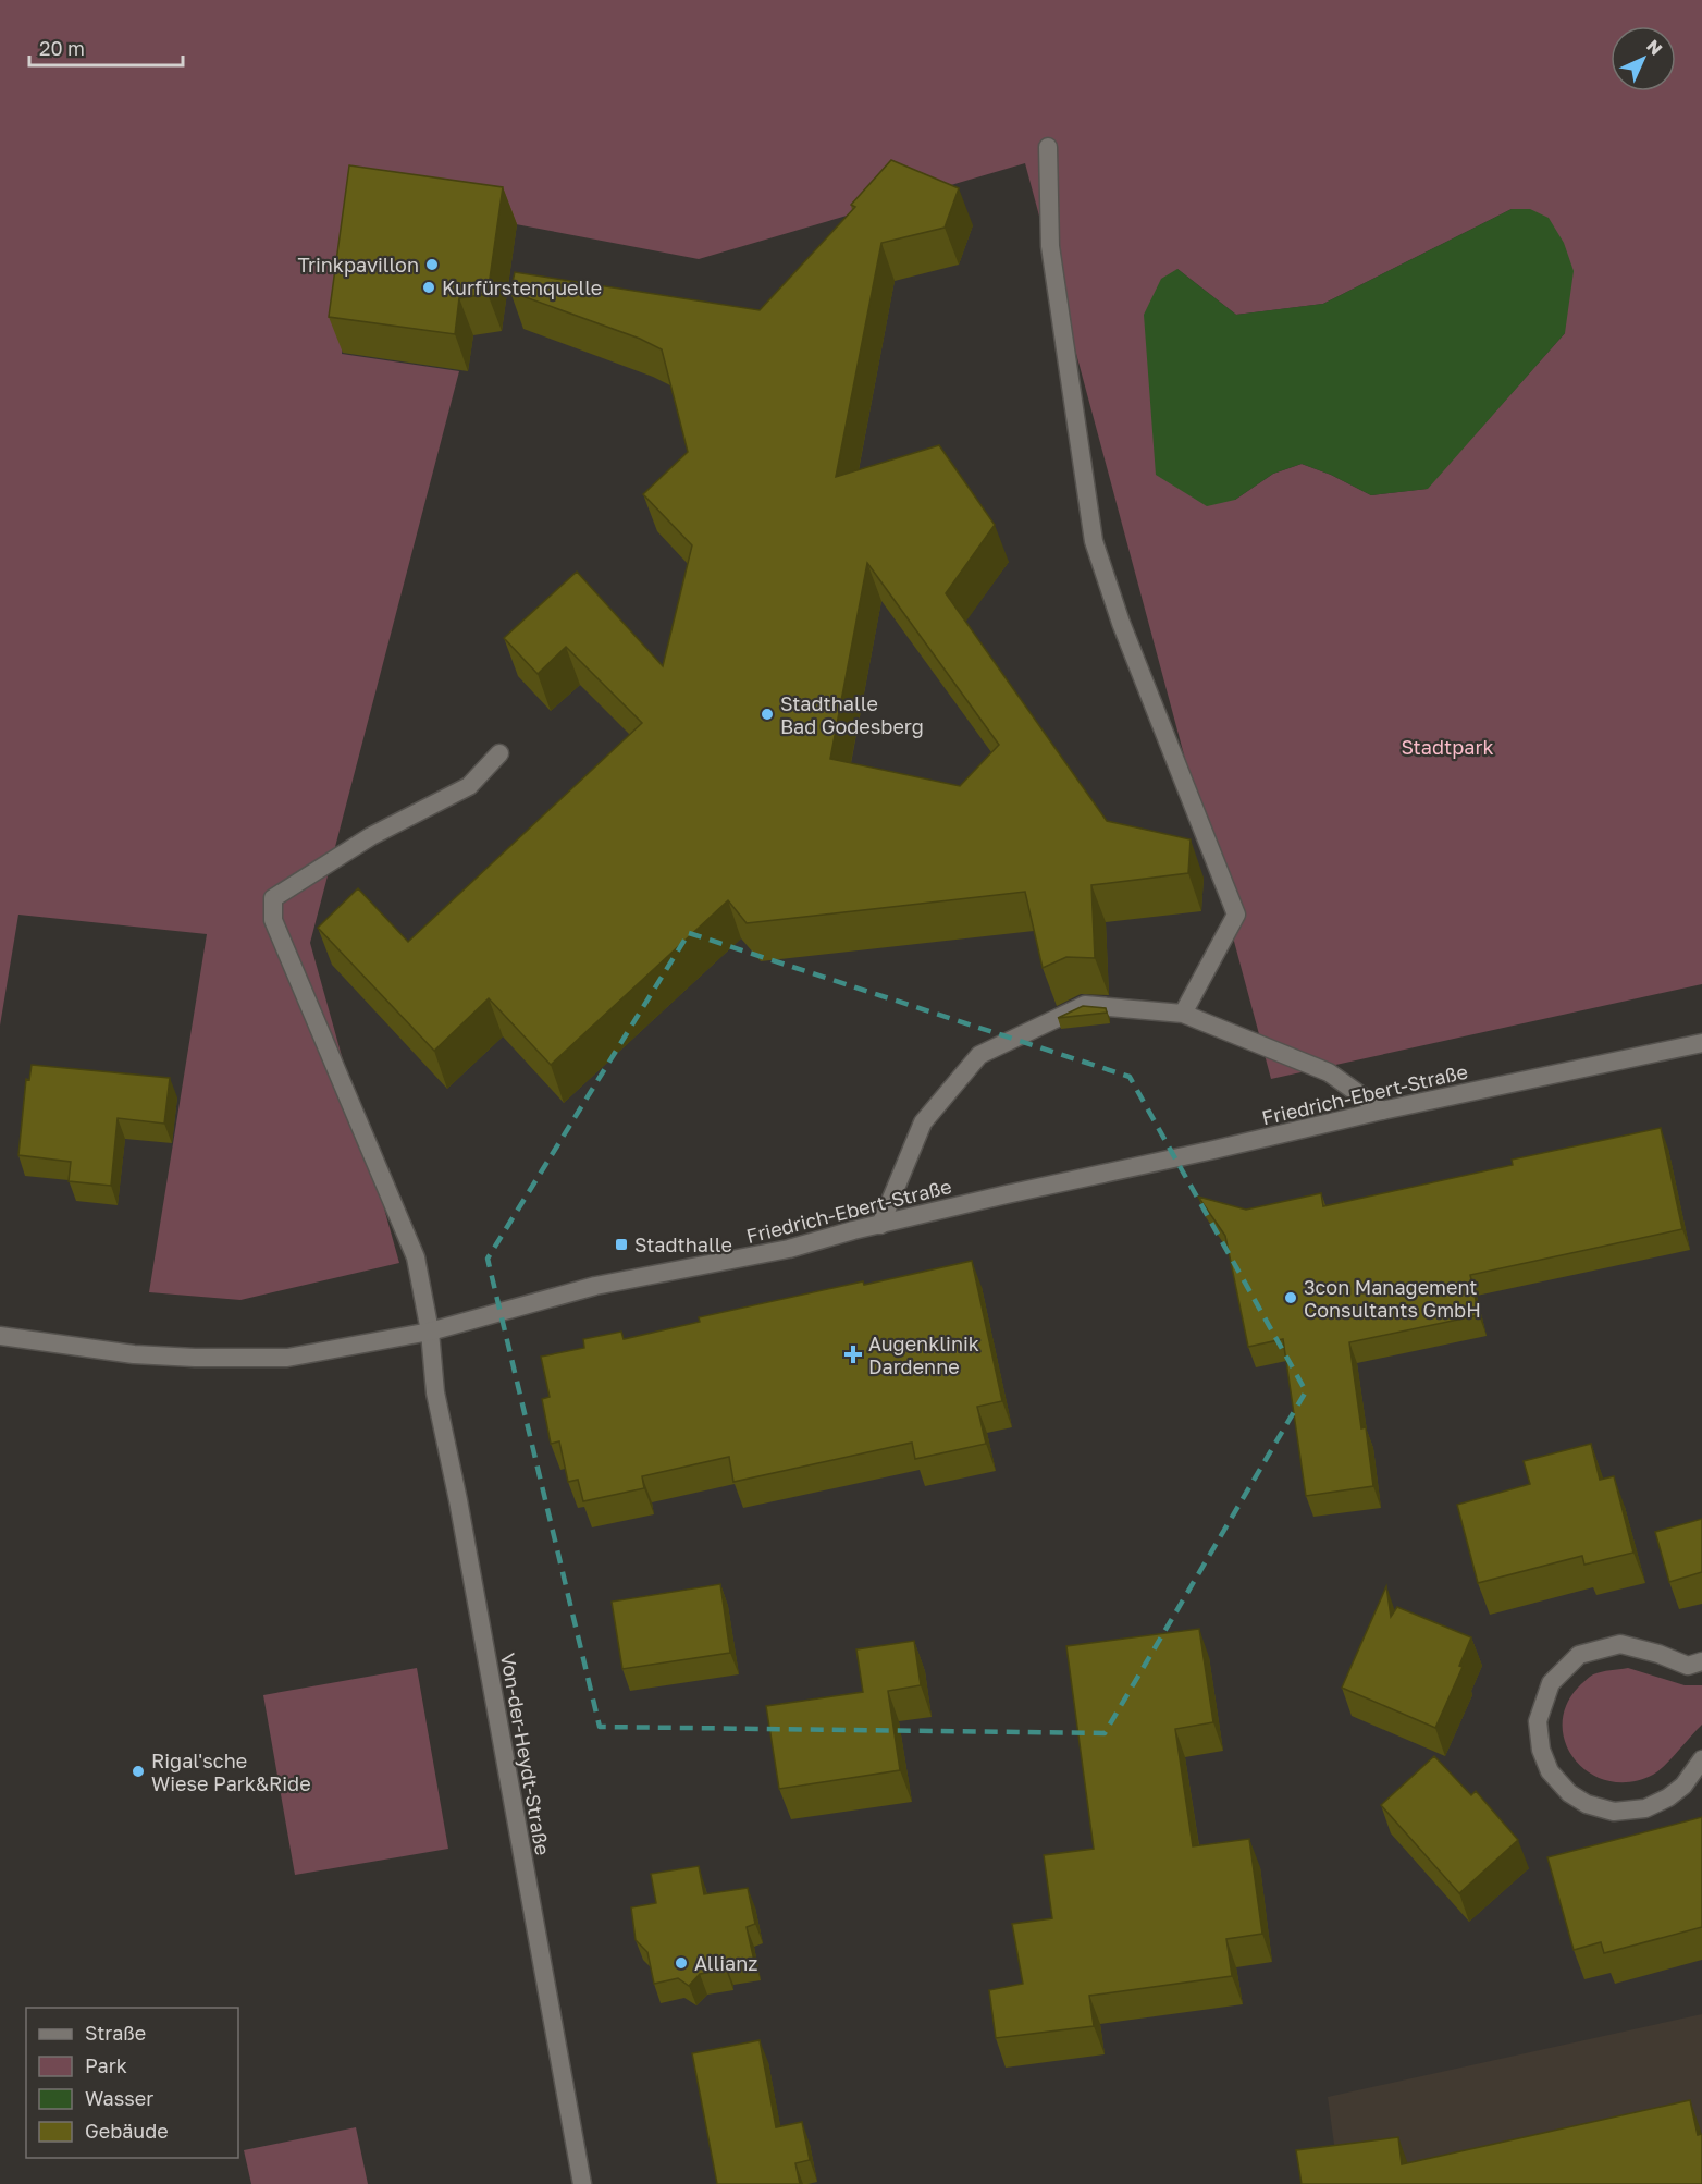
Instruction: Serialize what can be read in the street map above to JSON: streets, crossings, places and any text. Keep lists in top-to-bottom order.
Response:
{
  "streets": {
    "street": ["Friedrich-Ebert-Straße", "Von-der-Heydt-Straße"]
  },
  "crossings": [
    ["Friedrich-Ebert-Straße", "Von-der-Heydt-Straße"]
  ],
  "parks": ["Stadtpark"],
  "places": {
    "other": [
      "Trinkpavillon",
      "Kurfürstenquelle",
      "Stadthalle Bad Godesberg",
      "3con Management Consultants GmbH",
      "Rigal'sche Wiese Park&Ride",
      "Allianz"
    ],
    "transit": ["Stadthalle"],
    "health": ["Augenklinik Dardenne"]
  },
  "legend": [
    "Straße",
    "Park",
    "Wasser",
    "Gebäude"
  ],
  "scale_bar": "20 m",
  "north": "top right"
}
